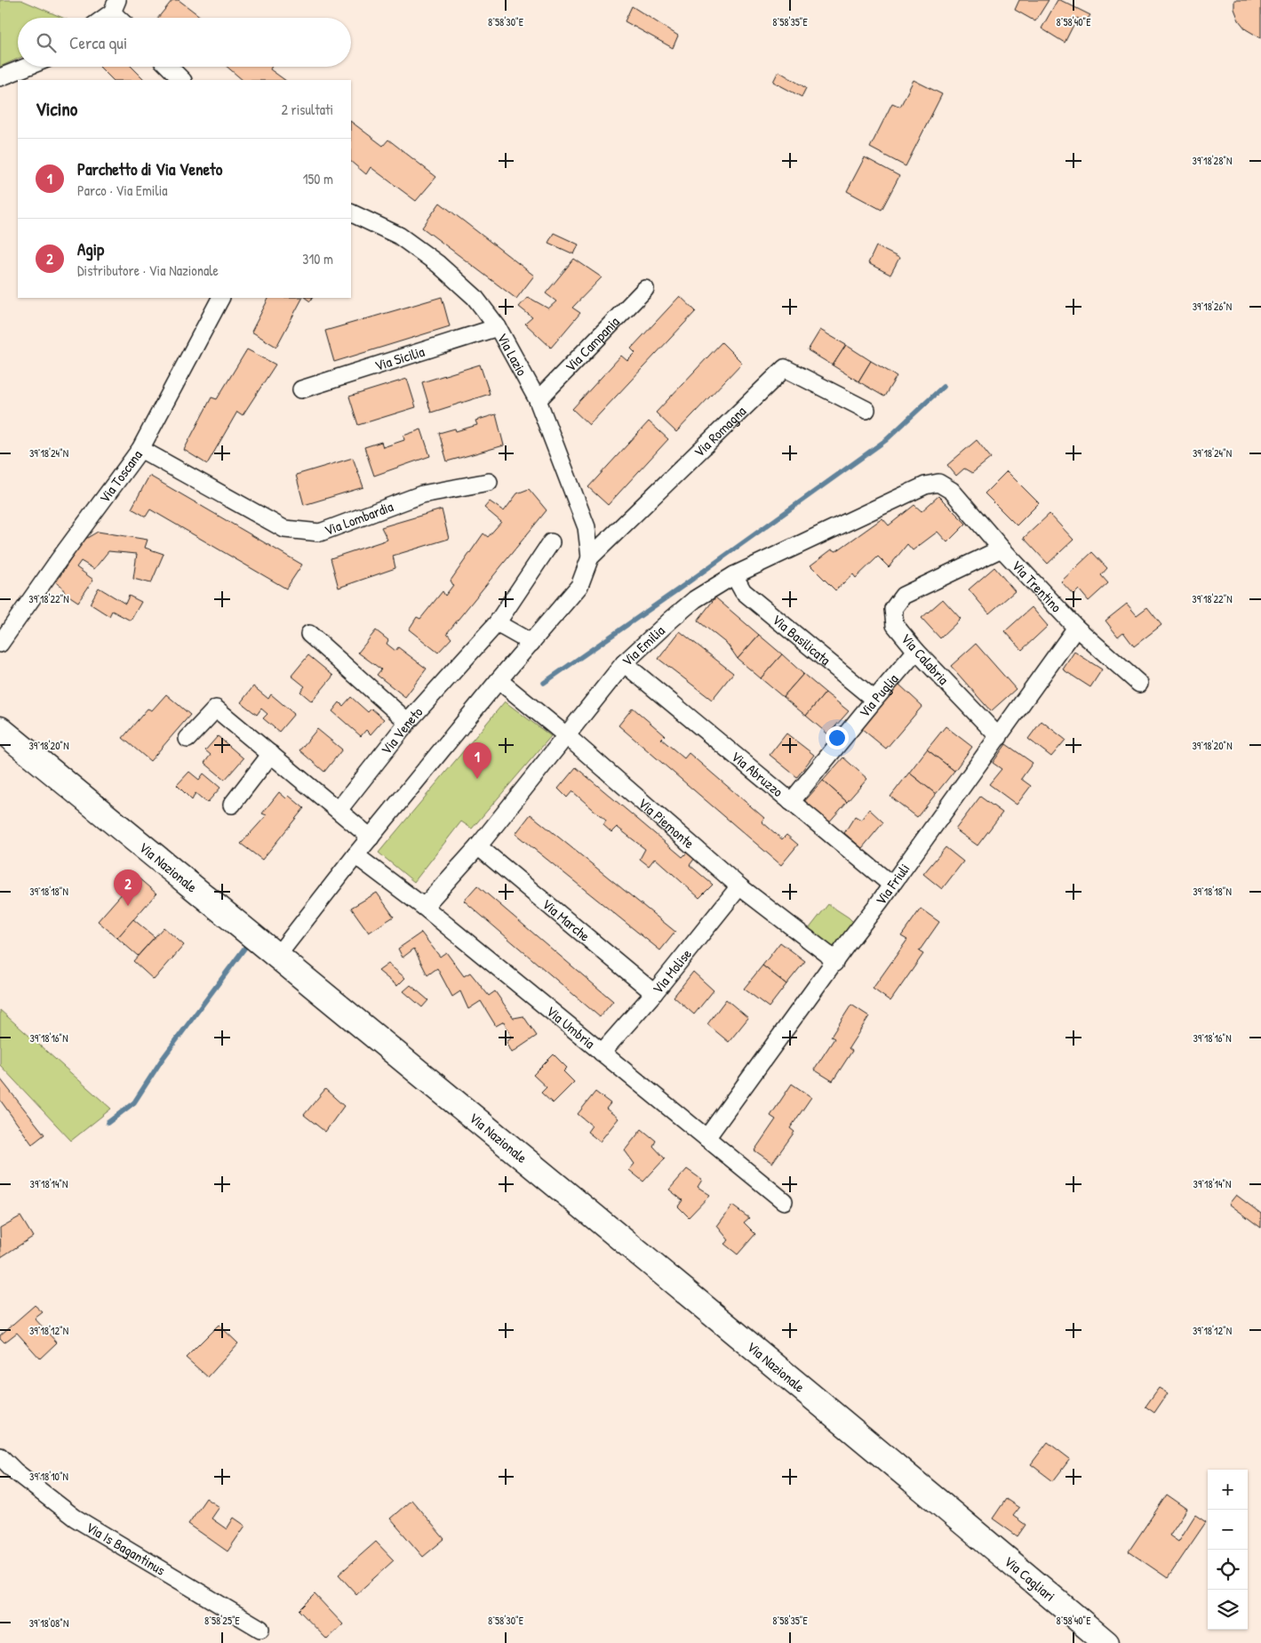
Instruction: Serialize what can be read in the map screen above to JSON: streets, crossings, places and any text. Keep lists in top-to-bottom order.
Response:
{
  "streets": {
    "main road": ["Via Nazionale", "Via Cagliari"],
    "street": [
      "Via Campania",
      "Via Lazio",
      "Via Sicilia",
      "Via Romagna",
      "Via Toscana",
      "Via Lombardia",
      "Via Trentino",
      "Via Basilicata",
      "Via Emilia",
      "Via Calabria",
      "Via Puglia",
      "Via Veneto",
      "Via Abruzzo",
      "Via Piemonte",
      "Via Friuli",
      "Via Marche",
      "Via Molise",
      "Via Umbria",
      "Via Is Bagantinus"
    ]
  },
  "crossings": [
    ["Via Campania", "Via Lazio"],
    ["Via Lazio", "Via Sicilia"],
    ["Via Lazio", "Via Romagna"],
    ["Via Toscana", "Via Lombardia"],
    ["Via Trentino", "Via Emilia"],
    ["Via Trentino", "Via Calabria"],
    ["Via Trentino", "Via Friuli"],
    ["Via Basilicata", "Via Emilia"],
    ["Via Basilicata", "Via Puglia"],
    ["Via Emilia", "Via Abruzzo"],
    ["Via Emilia", "Via Piemonte"],
    ["Via Emilia", "Via Marche"],
    ["Via Emilia", "Via Umbria"],
    ["Via Calabria", "Via Puglia"],
    ["Via Calabria", "Via Friuli"],
    ["Via Puglia", "Via Abruzzo"],
    ["Via Abruzzo", "Via Friuli"],
    ["Via Piemonte", "Via Friuli"],
    ["Via Piemonte", "Via Molise"],
    ["Via Nazionale", "Via Cagliari"],
    ["Via Friuli", "Via Umbria"],
    ["Via Marche", "Via Molise"],
    ["Via Molise", "Via Umbria"]
  ],
  "page": {
    "search": "Cerca qui",
    "heading": ["Vicino", "2 risultati"],
    "list": [
      {
        "mark": "1",
        "name": "Parchetto di Via Veneto",
        "note": "Parco · Via Emilia",
        "value": "150 m"
      },
      {
        "mark": "2",
        "name": "Agip",
        "note": "Distributore · Via Nazionale",
        "value": "310 m"
      }
    ],
    "pins": ["1", "2"],
    "map_buttons": ["+", "−"]
  },
  "coordinates": [
    "8°58'30\"E",
    "8°58'35\"E",
    "8°58'40\"E",
    "39°18'28\"N",
    "39°18'26\"N",
    "39°18'24\"N",
    "39°18'22\"N",
    "39°18'20\"N",
    "39°18'18\"N",
    "39°18'16\"N",
    "39°18'14\"N",
    "39°18'12\"N",
    "39°18'10\"N",
    "8°58'25\"E",
    "39°18'08\"N"
  ]
}
